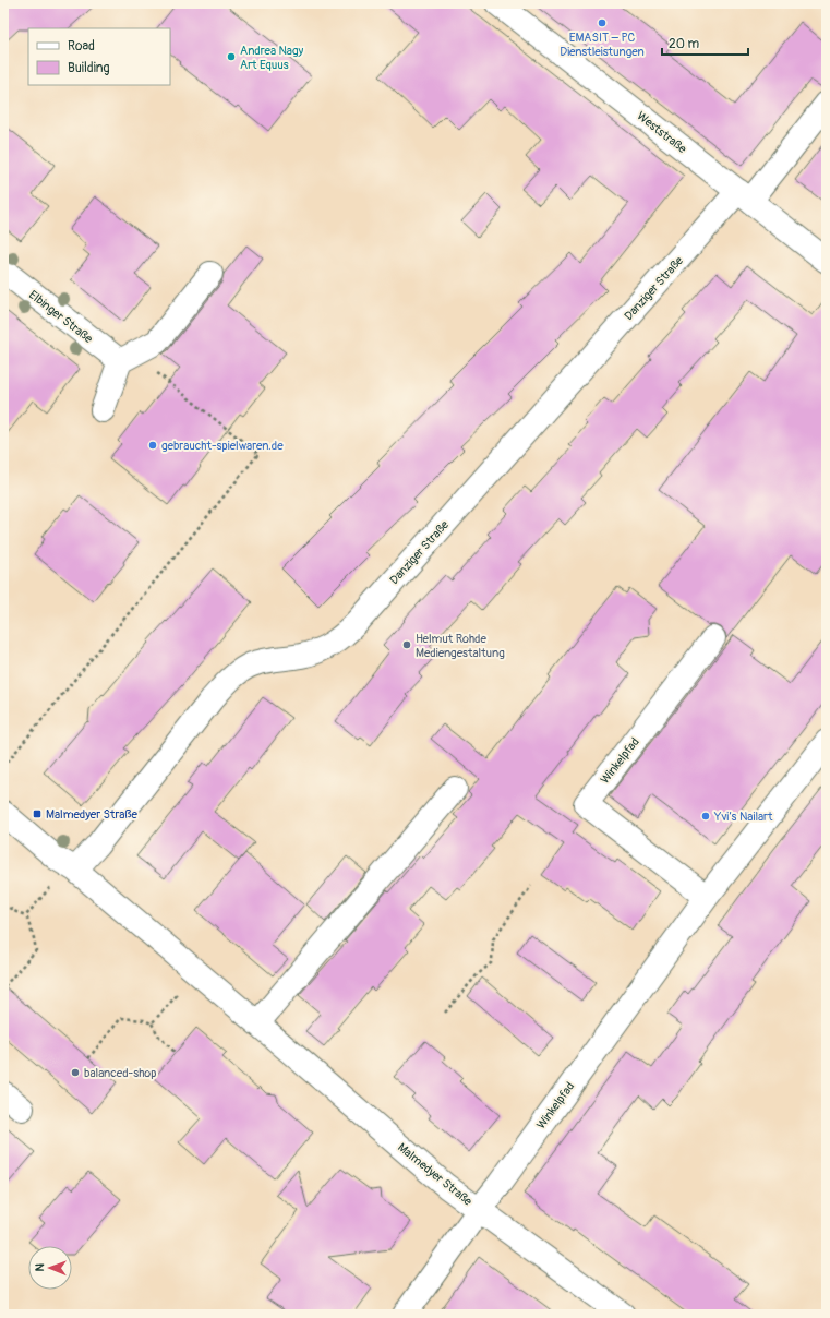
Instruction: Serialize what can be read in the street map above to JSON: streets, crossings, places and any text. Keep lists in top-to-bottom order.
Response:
{
  "streets": {
    "street": [
      "Weststraße",
      "Danziger Straße",
      "Elbinger Straße",
      "Winkelpfad",
      "Malmedyer Straße"
    ]
  },
  "crossings": [
    ["Weststraße", "Danziger Straße"],
    ["Danziger Straße", "Malmedyer Straße"],
    ["Winkelpfad", "Malmedyer Straße"]
  ],
  "places": {
    "other": [
      "EMASIT – PC Dienstleistungen",
      "Andrea Nagy Art Equus",
      "gebraucht-spielwaren.de",
      "Helmut Rohde Mediengestaltung",
      "Yvi’s Nailart",
      "balanced-shop"
    ],
    "transit": ["Malmedyer Straße"]
  },
  "legend": ["Road", "Building"],
  "scale_bar": "20 m",
  "north": "left"
}
